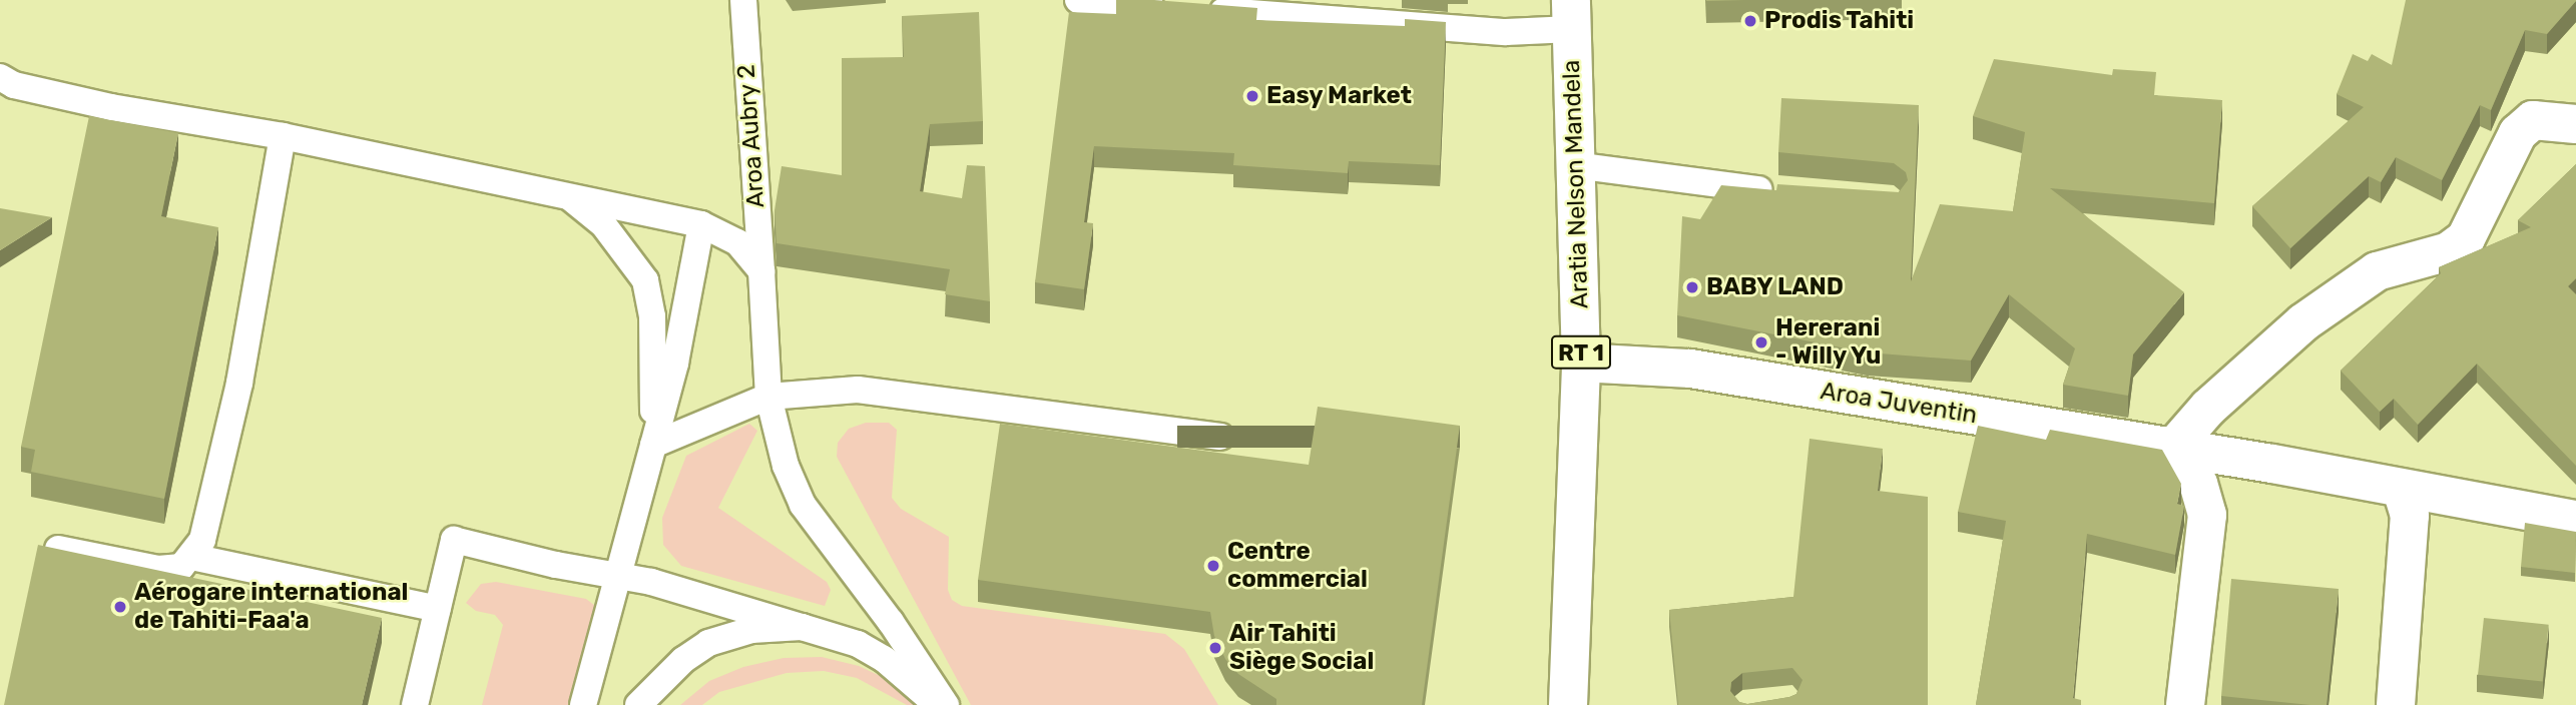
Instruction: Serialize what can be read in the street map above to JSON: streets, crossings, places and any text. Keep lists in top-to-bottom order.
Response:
{
  "streets": {
    "street": ["Aratia Nelson Mandela", "RT 1", "Aroa Juventin"],
    "lane": ["Aroa Aubry 2"]
  },
  "crossings": [
    ["Aratia Nelson Mandela", "Aroa Juventin"]
  ],
  "places": [
    "Prodis Tahiti",
    "Easy Market",
    "BABY LAND",
    "Hererani - Willy Yu",
    "Centre commercial",
    "Aérogare international de Tahiti-Faa'a",
    "Air Tahiti Siège Social"
  ]
}
